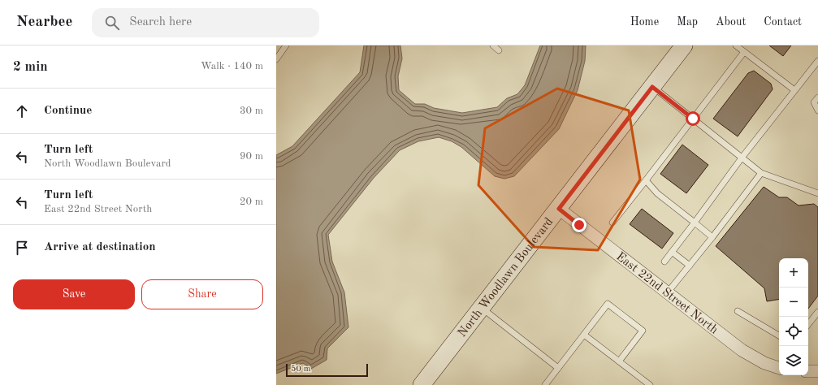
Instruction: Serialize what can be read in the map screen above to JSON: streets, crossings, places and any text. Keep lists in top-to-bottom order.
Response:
{
  "streets": {
    "main road": ["North Woodlawn Boulevard"],
    "street": ["East 22nd Street North"]
  },
  "crossings": [
    ["North Woodlawn Boulevard", "East 22nd Street North"]
  ],
  "scale_bar": "50 m",
  "page": {
    "header": "Nearbee",
    "search": "Search here",
    "nav": [
      "Home",
      "Map",
      "About",
      "Contact"
    ],
    "heading": ["2 min", "Walk · 140 m"],
    "list": [
      ["Continue", "30 m"],
      ["Turn left", "North Woodlawn Boulevard", "90 m"],
      ["Turn left", "East 22nd Street North", "20 m"],
      "Arrive at destination"
    ],
    "map_buttons": ["+", "−"],
    "buttons": ["Save", "Share"],
    "scale": "50 m"
  }
}
